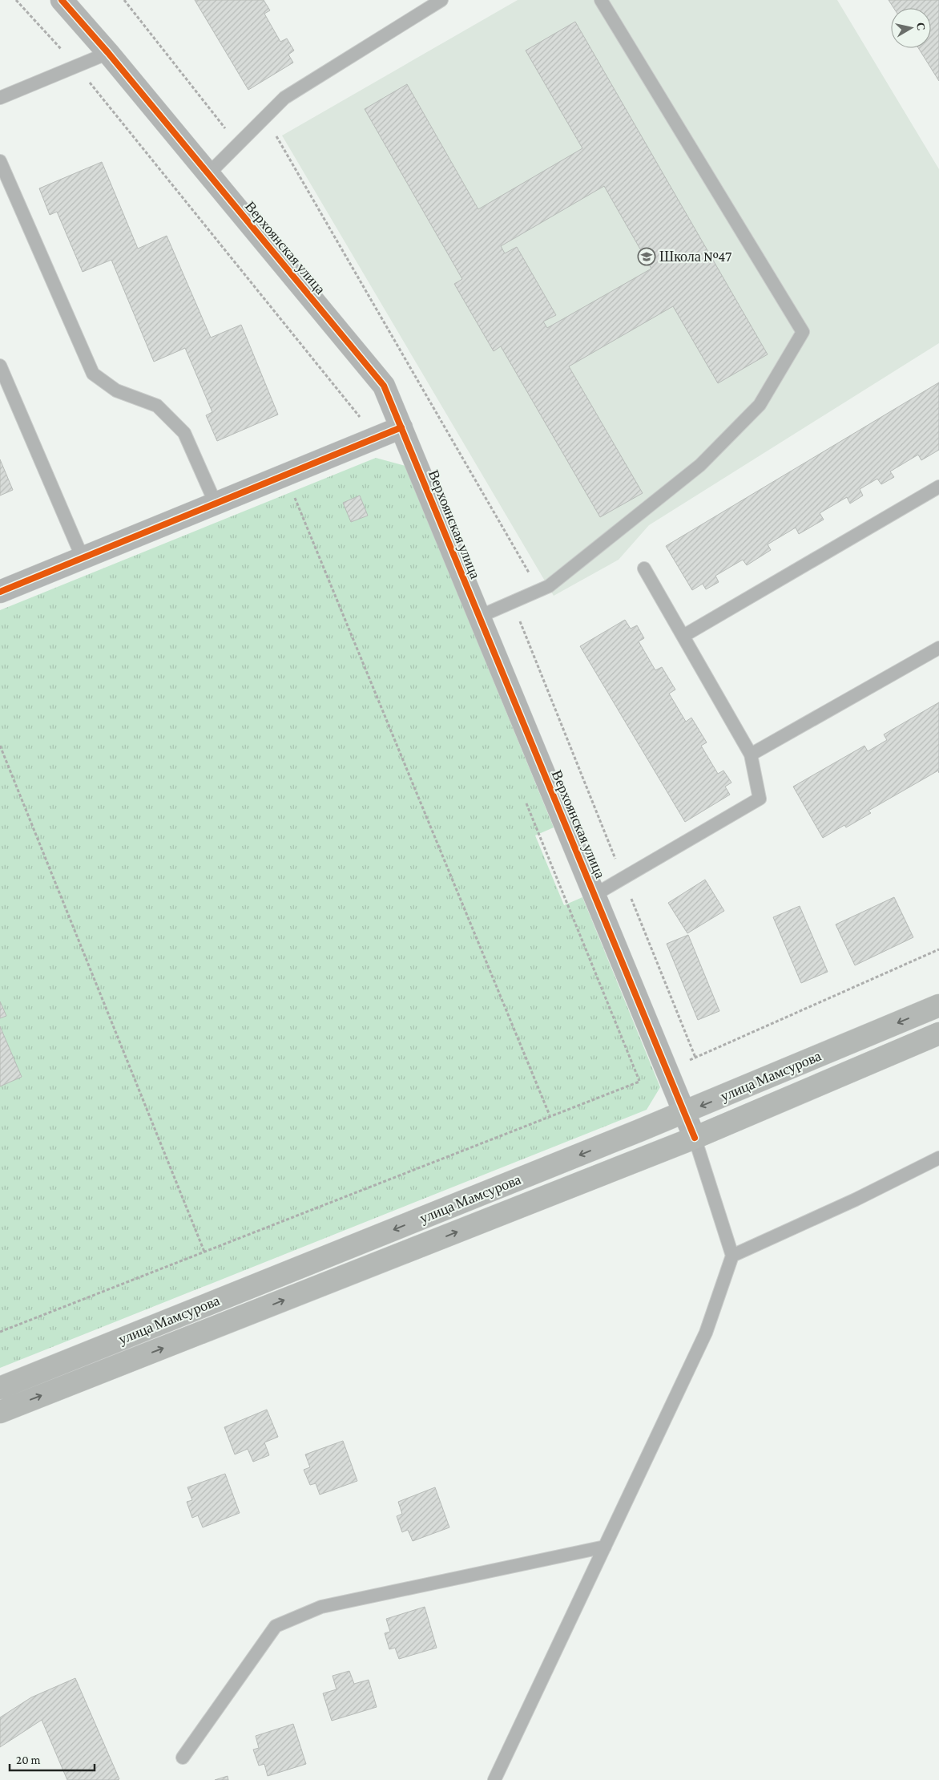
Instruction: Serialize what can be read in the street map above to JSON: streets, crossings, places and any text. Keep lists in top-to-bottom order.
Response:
{
  "streets": {
    "main road": ["улица Мамсурова"],
    "street": ["Верхоянская улица"]
  },
  "crossings": [
    ["Верхоянская улица", "улица Мамсурова"]
  ],
  "places": {
    "school or university": ["Школа №47"]
  },
  "scale_bar": "20 m",
  "north": "right"
}
